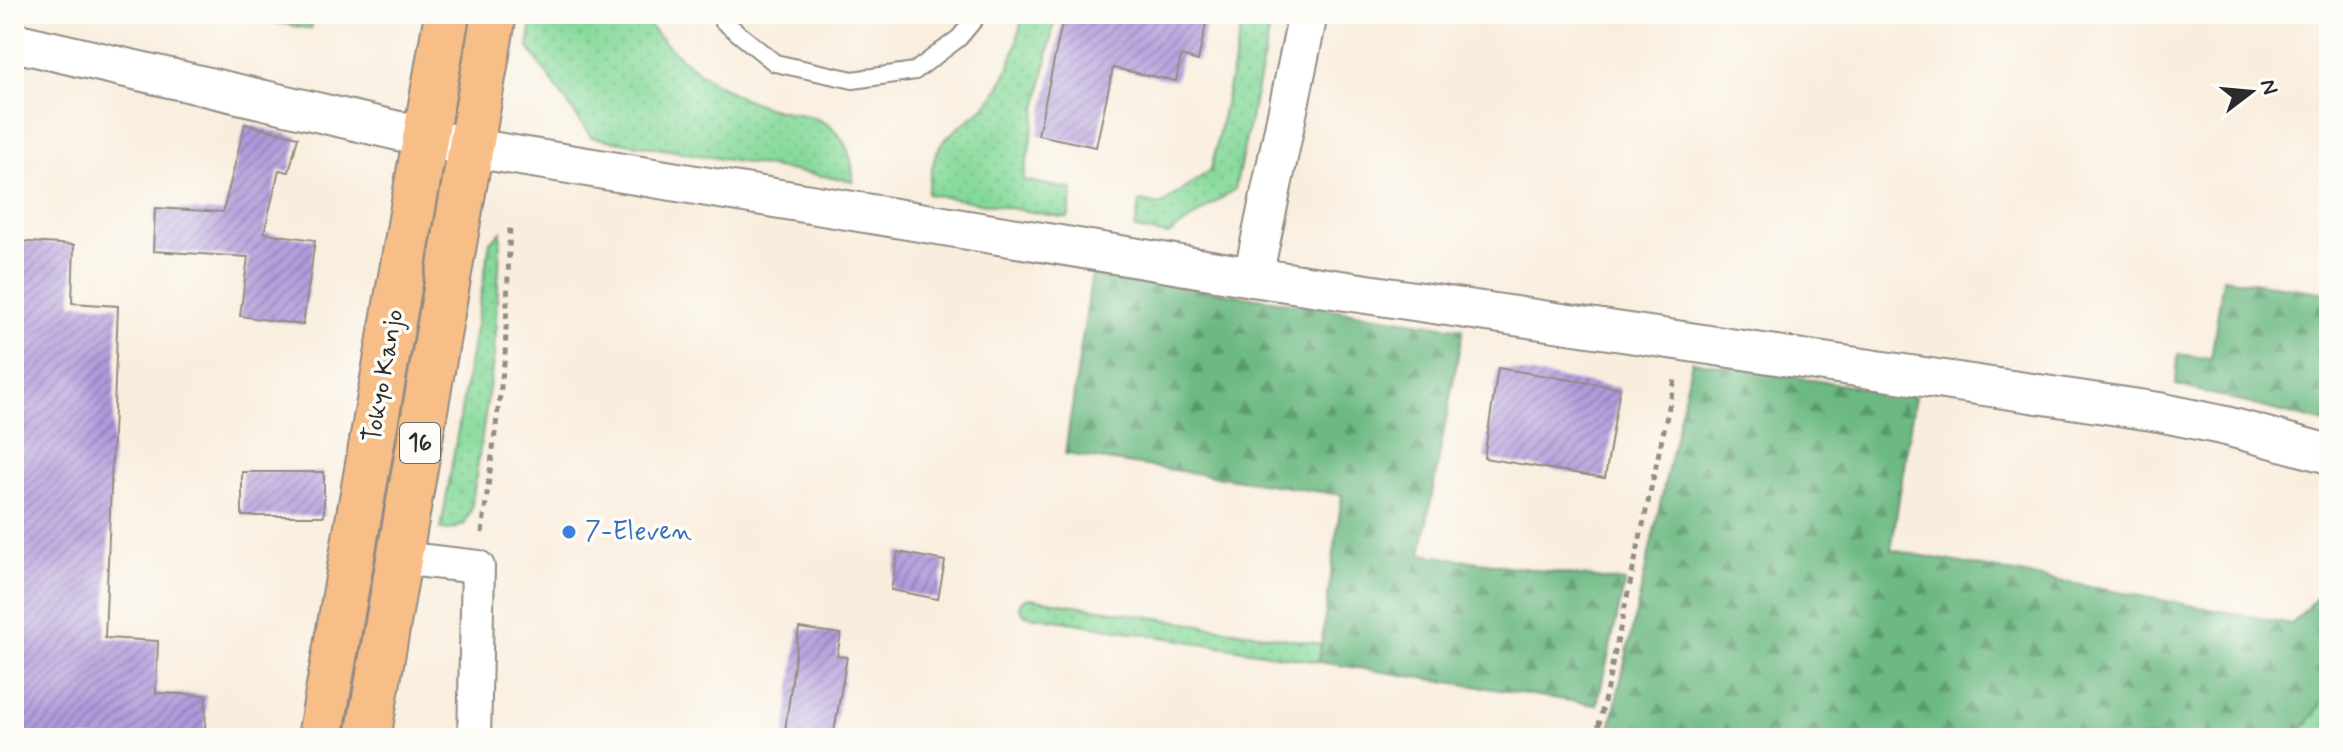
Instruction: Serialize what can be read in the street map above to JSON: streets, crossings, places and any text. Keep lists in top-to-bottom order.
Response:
{
  "streets": {
    "highway": ["Tokyo Kanjo", "16"]
  },
  "places": ["7-Eleven"],
  "north": "right"
}
